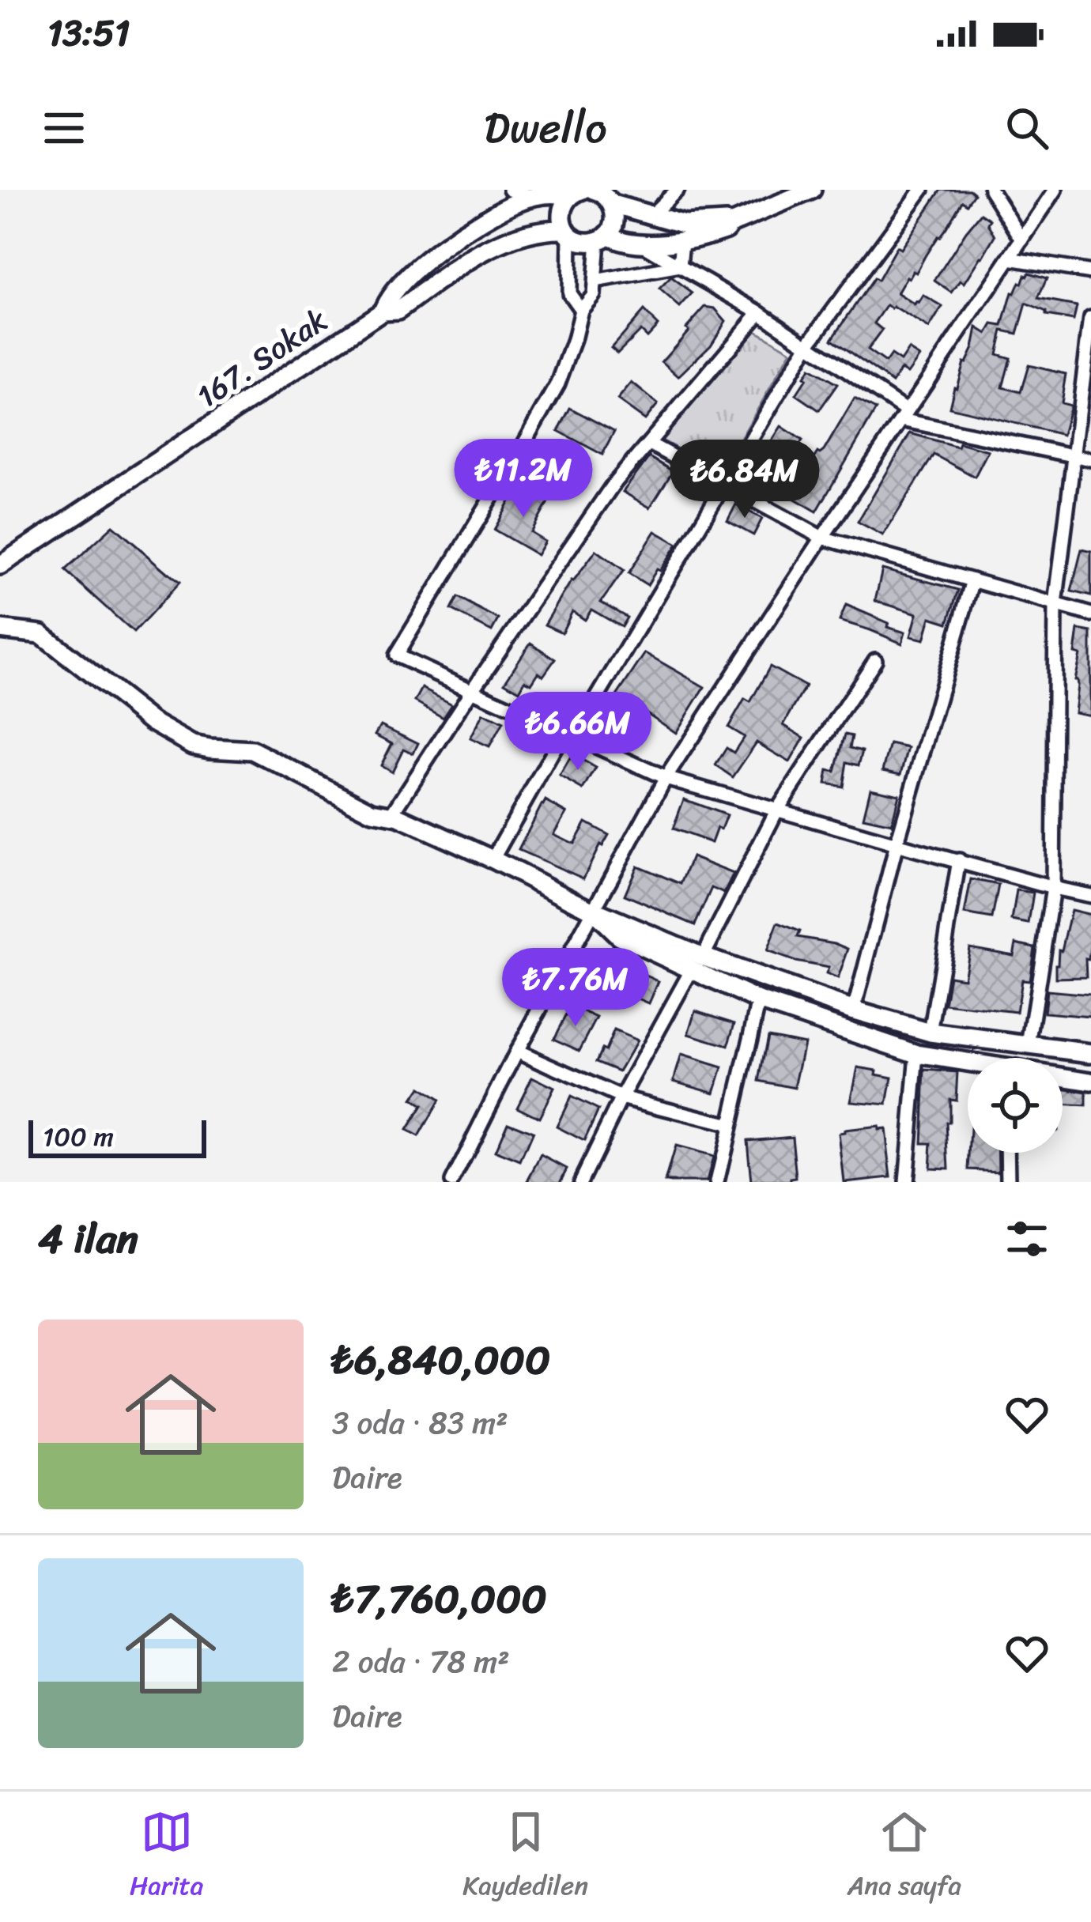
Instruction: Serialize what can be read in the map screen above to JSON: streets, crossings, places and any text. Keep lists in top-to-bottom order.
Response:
{
  "streets": {
    "street": ["167. Sokak"]
  },
  "scale_bar": "100 m",
  "page": {
    "status": "13:51",
    "header": "Dwello",
    "price": [
      "₺11.2M",
      "₺6.84M",
      "₺6.66M",
      "₺7.76M"
    ],
    "scale": "100 m",
    "heading": "4 ilan",
    "list": [
      {
        "name": "₺6,840,000",
        "note": "3 oda · 83 m² · Daire"
      },
      {
        "name": "₺7,760,000",
        "note": "2 oda · 78 m² · Daire"
      }
    ],
    "tabs": ["Harita", "Kaydedilen", "Ana sayfa"]
  }
}
